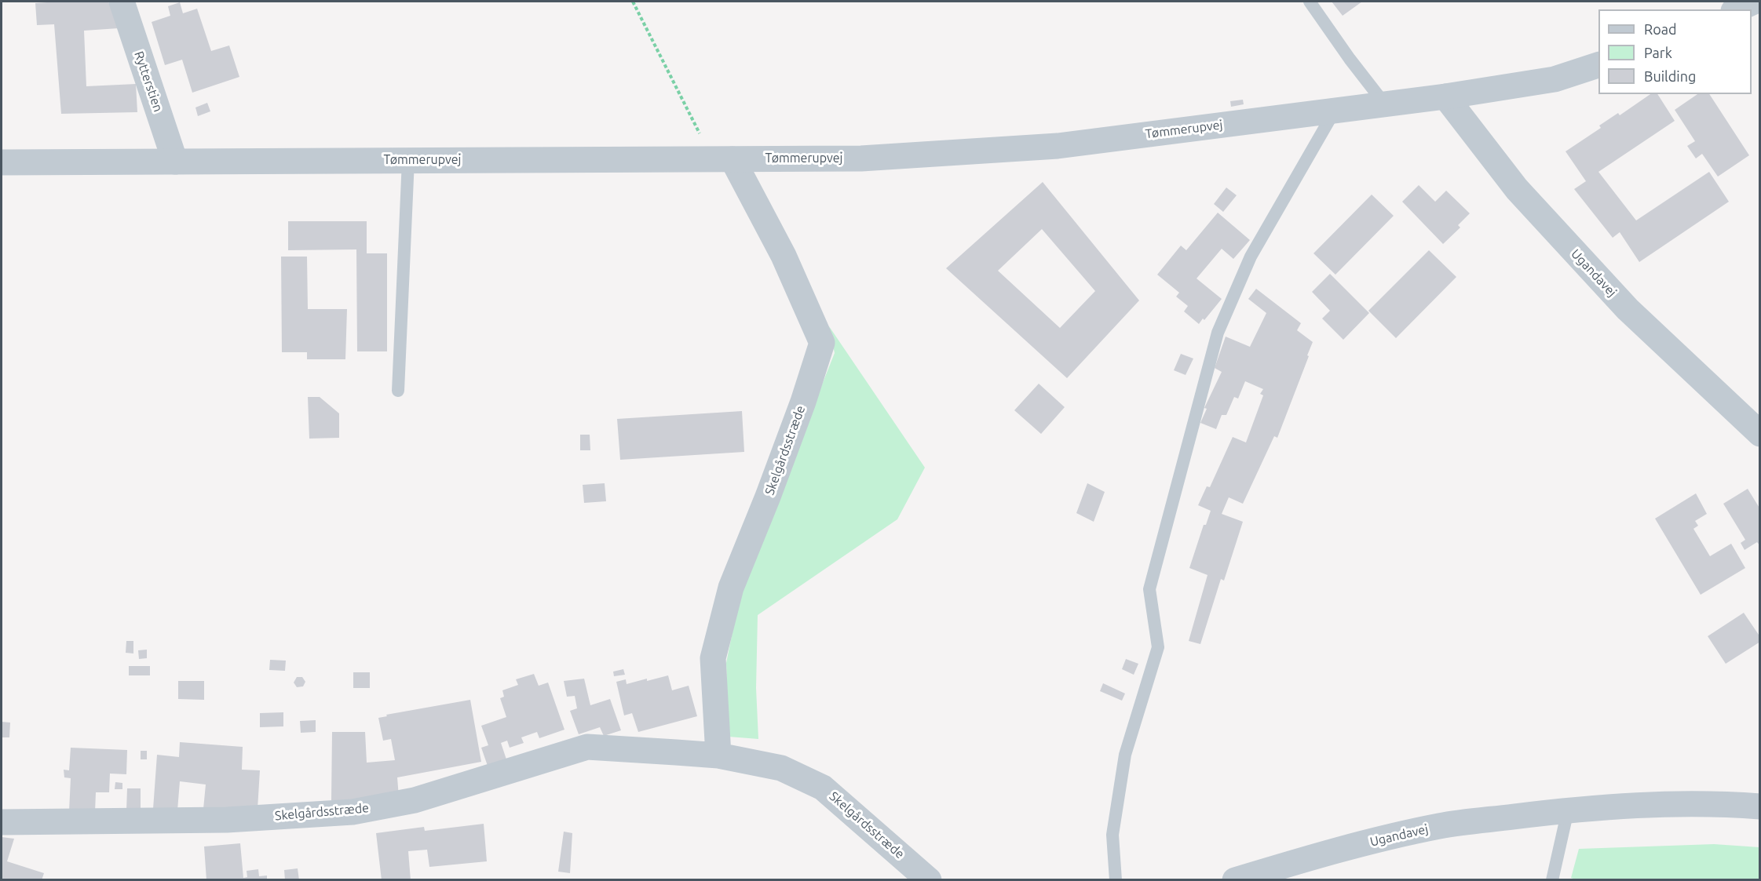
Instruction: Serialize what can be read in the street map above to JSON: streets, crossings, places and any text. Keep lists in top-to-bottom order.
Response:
{
  "streets": {
    "street": [
      "Rytterstien",
      "Tømmerupvej",
      "Ugandavej",
      "Skelgårdsstræde"
    ]
  },
  "crossings": [
    ["Rytterstien", "Tømmerupvej"],
    ["Tømmerupvej", "Ugandavej"],
    ["Tømmerupvej", "Skelgårdsstræde"]
  ],
  "legend": ["Road", "Park", "Building"]
}
